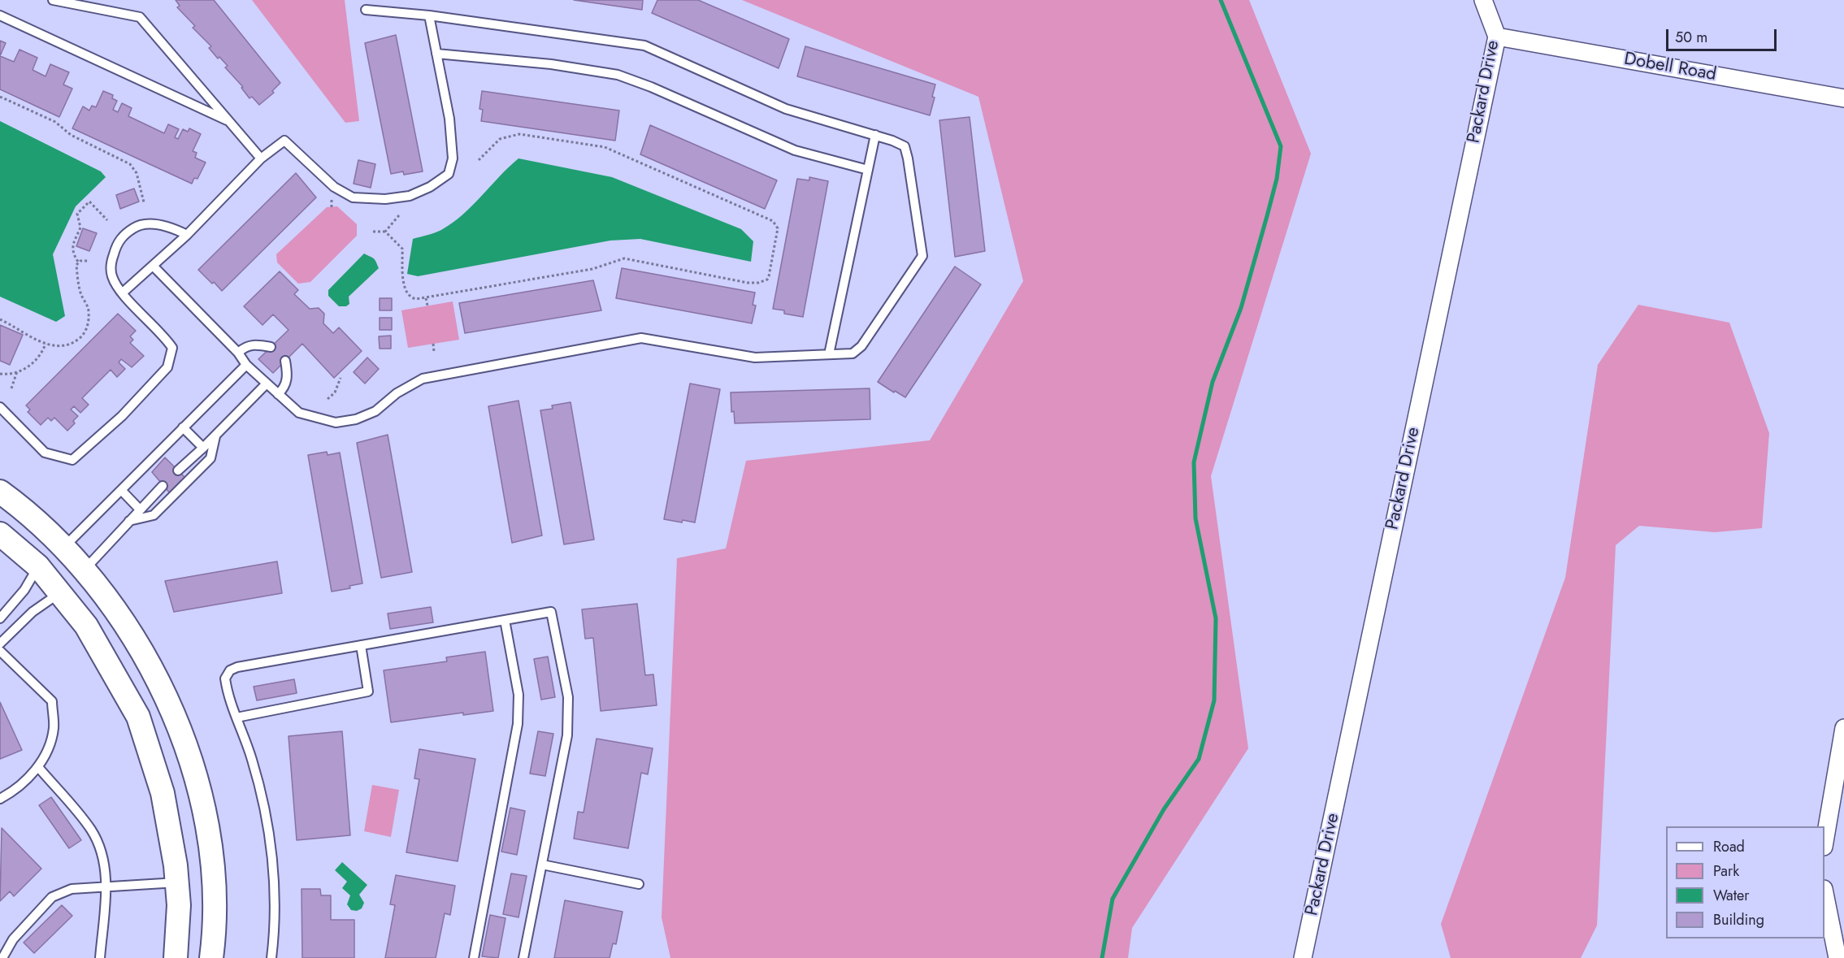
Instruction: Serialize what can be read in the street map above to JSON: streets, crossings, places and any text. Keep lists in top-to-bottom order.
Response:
{
  "streets": {
    "street": ["Dobell Road", "Packard Drive"]
  },
  "crossings": [
    ["Dobell Road", "Packard Drive"]
  ],
  "legend": [
    "Road",
    "Park",
    "Water",
    "Building"
  ],
  "scale_bar": "50 m"
}
